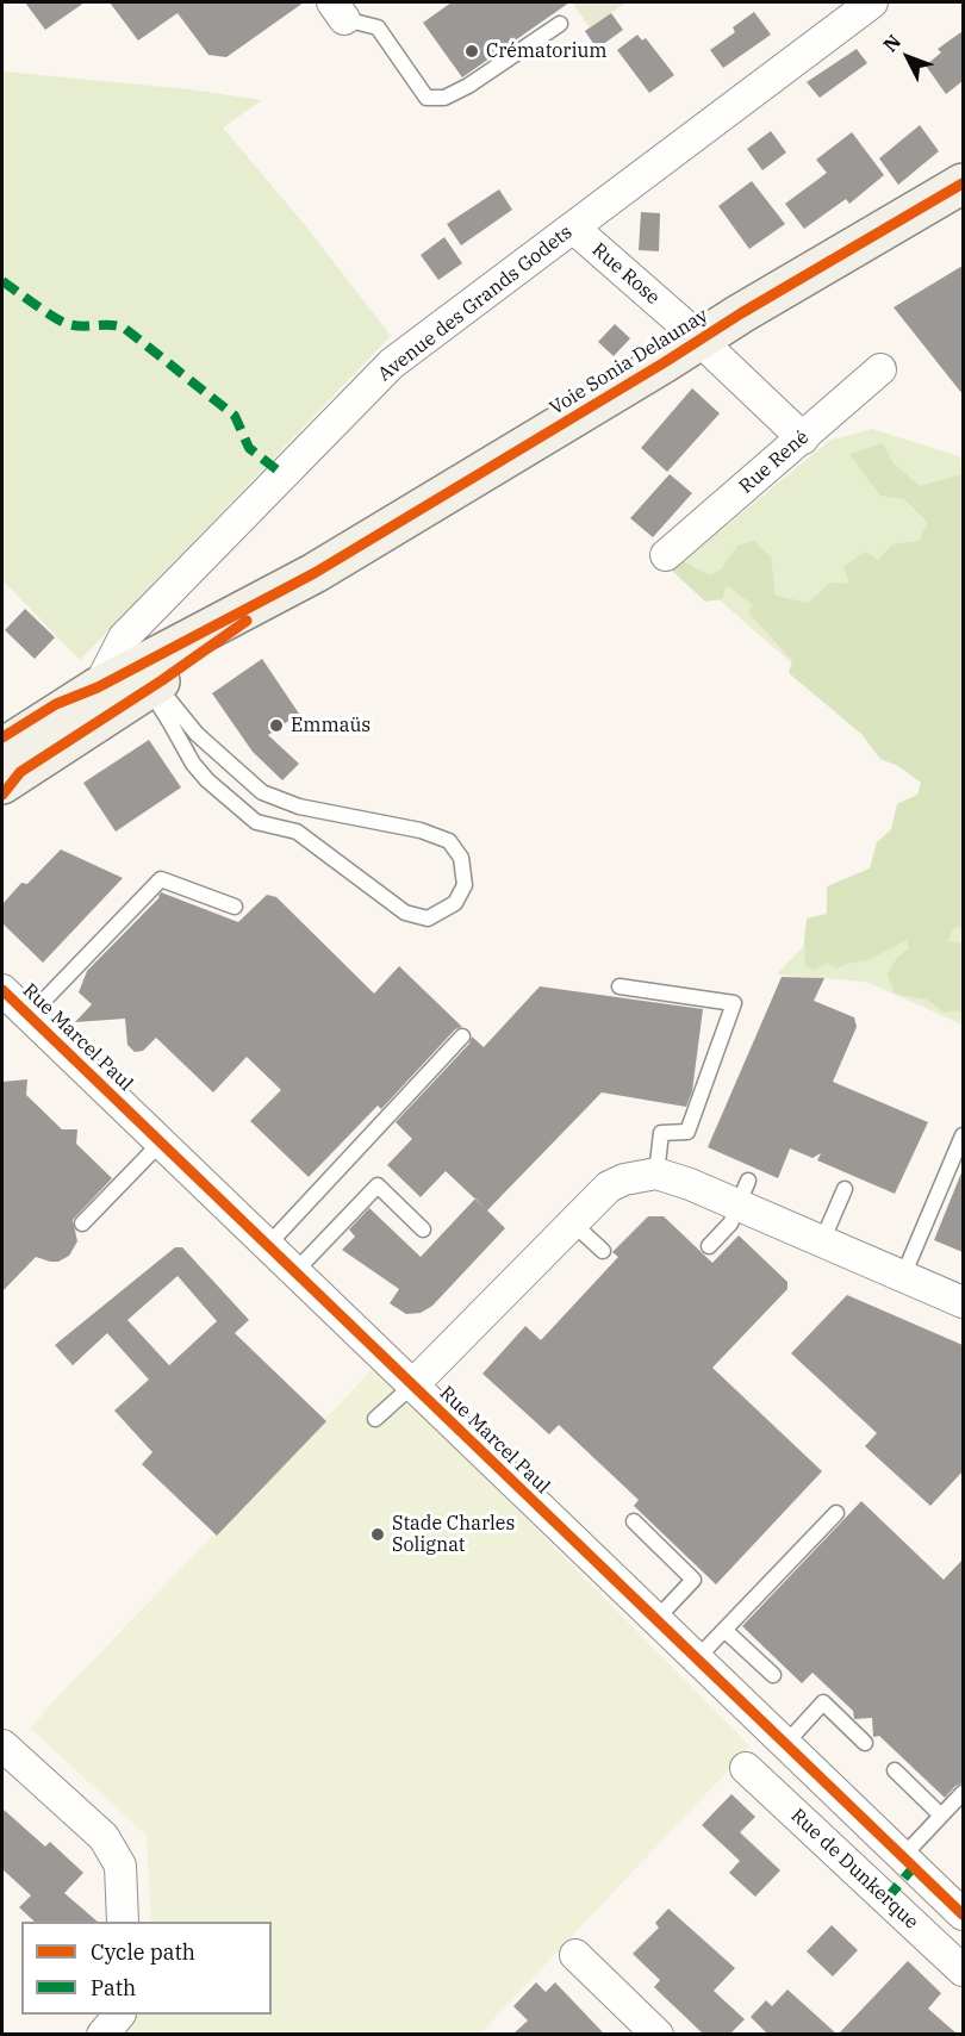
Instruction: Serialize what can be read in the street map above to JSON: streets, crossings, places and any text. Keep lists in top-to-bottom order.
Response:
{
  "streets": {
    "main road": ["Voie Sonia Delaunay"],
    "street": [
      "Rue Rose",
      "Avenue des Grands Godets",
      "Rue René",
      "Rue Marcel Paul",
      "Rue de Dunkerque"
    ]
  },
  "crossings": [
    ["Rue Rose", "Avenue des Grands Godets"],
    ["Rue Rose", "Voie Sonia Delaunay"],
    ["Rue Rose", "Rue René"],
    ["Avenue des Grands Godets", "Voie Sonia Delaunay"]
  ],
  "places": ["Crématorium", "Emmaüs", "Stade Charles Solignat"],
  "legend": ["Cycle path", "Path"],
  "north": "top left"
}
